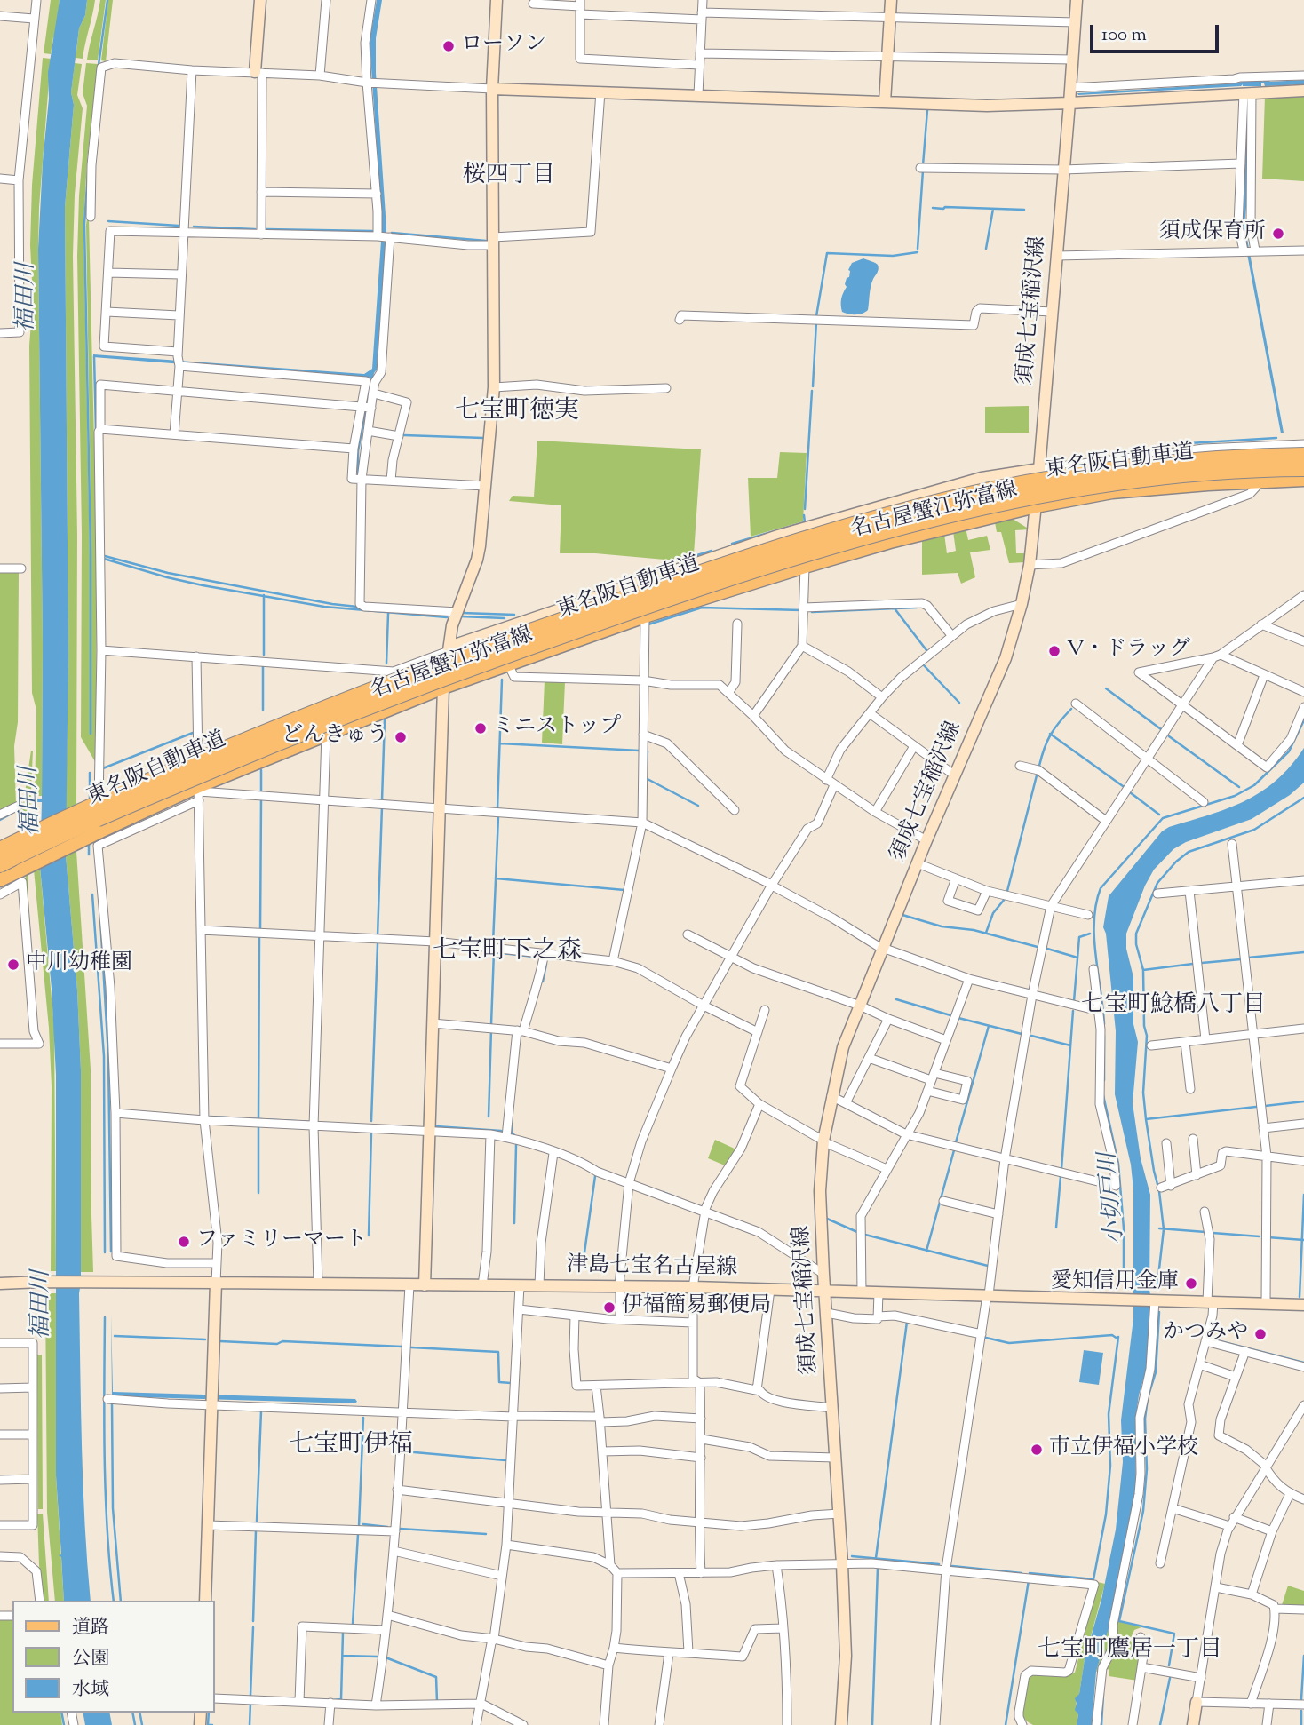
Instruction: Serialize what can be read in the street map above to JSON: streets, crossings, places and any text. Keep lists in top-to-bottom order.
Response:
{
  "streets": {
    "highway": ["東名阪自動車道"],
    "main road": ["須成七宝稲沢線", "名古屋蟹江弥富線", "津島七宝名古屋線"]
  },
  "crossings": [
    ["須成七宝稲沢線", "名古屋蟹江弥富線"],
    ["須成七宝稲沢線", "津島七宝名古屋線"]
  ],
  "districts": [
    "桜四丁目",
    "七宝町徳実",
    "七宝町下之森",
    "七宝町鯰橋八丁目",
    "七宝町伊福",
    "七宝町鷹居一丁目"
  ],
  "water": ["福田川", "小切戸川"],
  "places": [
    "ローソン",
    "須成保育所",
    "V・ドラッグ",
    "ミニストップ",
    "どんきゅう",
    "中川幼稚園",
    "ファミリーマート",
    "愛知信用金庫",
    "伊福簡易郵便局",
    "かつみや",
    "市立伊福小学校"
  ],
  "legend": ["道路", "公園", "水域"],
  "scale_bar": "100 m"
}
